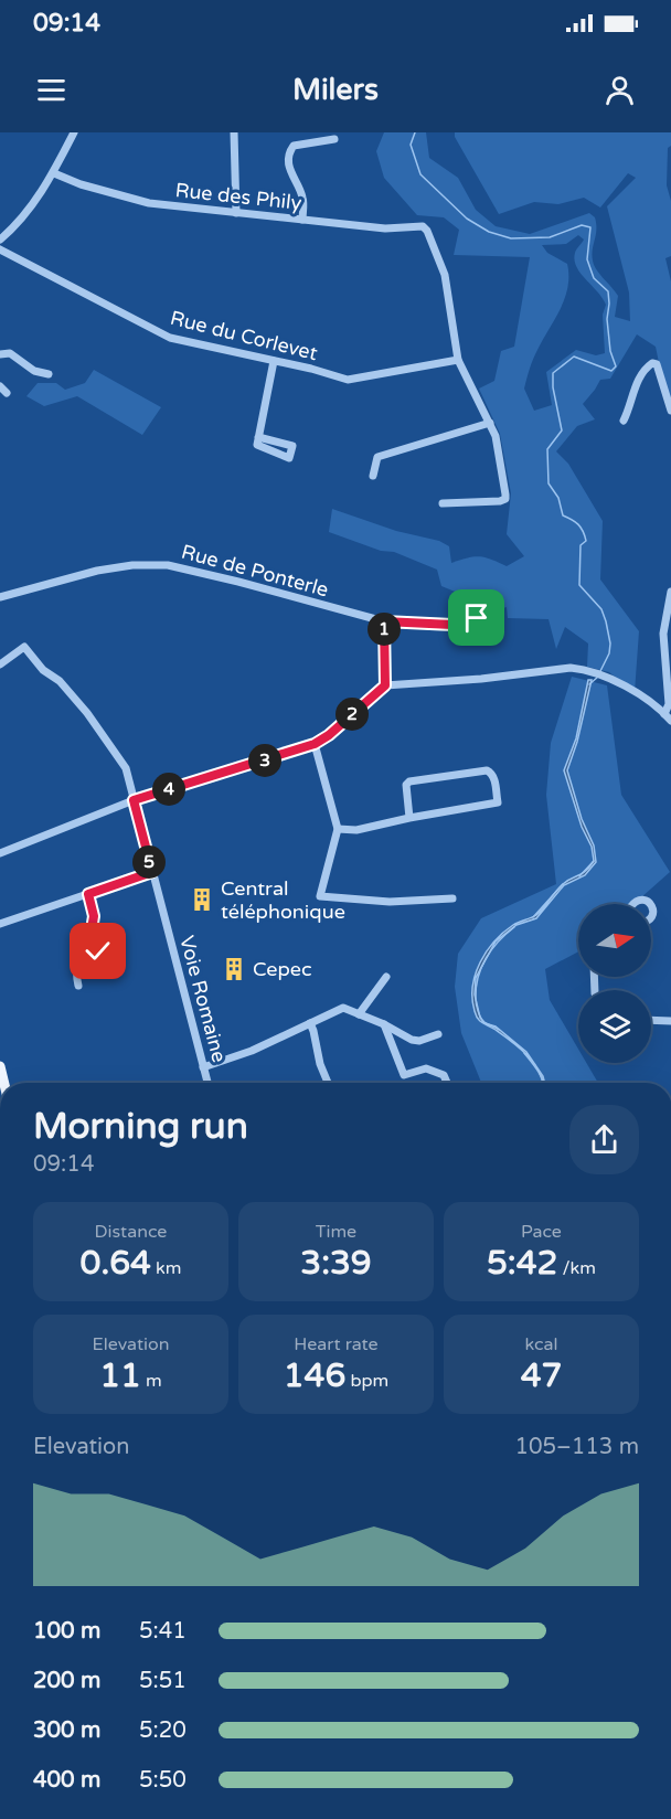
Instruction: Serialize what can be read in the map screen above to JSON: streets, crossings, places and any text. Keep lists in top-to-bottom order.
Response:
{
  "streets": {
    "street": [
      "Rue des Phily",
      "Rue du Corlevet",
      "Rue de Ponterle",
      "Voie Romaine"
    ]
  },
  "crossings": [
    ["Rue des Phily", "Rue du Corlevet"]
  ],
  "places": {
    "building": ["Central téléphonique", "Cepec"]
  },
  "north": "right",
  "page": {
    "status": "09:14",
    "header": "Milers",
    "pins": [
      "1",
      "2",
      "3",
      "4",
      "5"
    ],
    "heading": ["Morning run", "09:14"],
    "stats": [
      ["Distance", "0.64 km"],
      ["Time", "3:39"],
      ["Pace", "5:42 /km"],
      ["Elevation", "11 m"],
      ["Heart rate", "146 bpm"],
      ["kcal", "47"]
    ],
    "chart": ["Elevation", "105–113 m"],
    "list": [
      {
        "name": "100 m",
        "note": "5:41"
      },
      {
        "name": "200 m",
        "note": "5:51"
      },
      {
        "name": "300 m",
        "note": "5:20"
      },
      {
        "name": "400 m",
        "note": "5:50"
      }
    ]
  }
}
